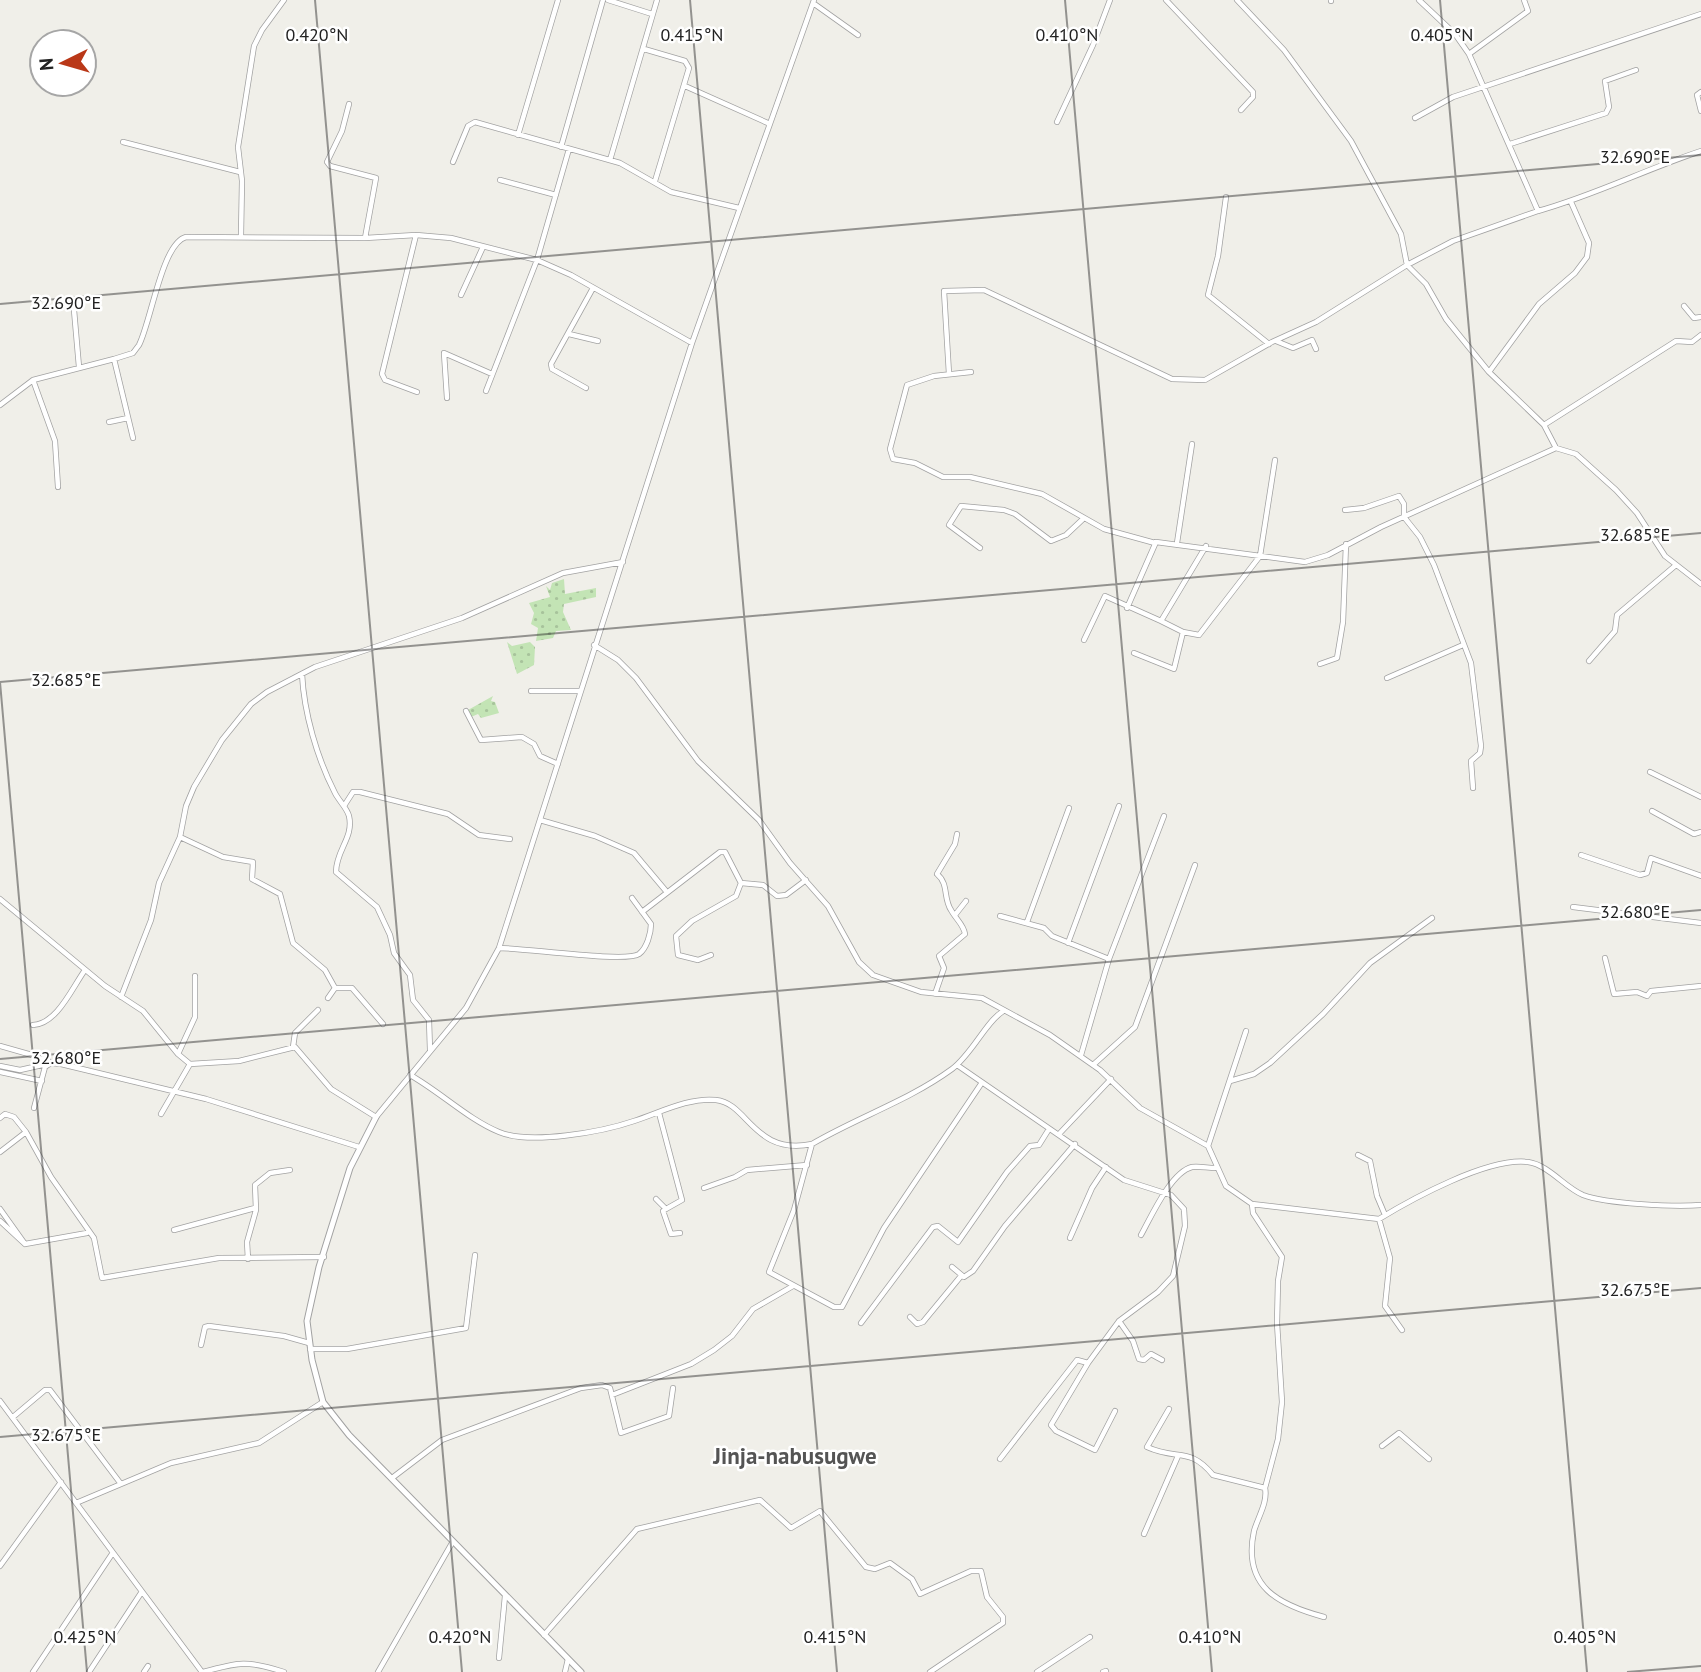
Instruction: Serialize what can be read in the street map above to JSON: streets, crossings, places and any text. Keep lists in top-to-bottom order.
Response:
{
  "districts": ["Jinja-nabusugwe"],
  "north": "left",
  "coordinates": [
    "0.420°N",
    "0.415°N",
    "0.410°N",
    "0.405°N",
    "32.690°E",
    "32.685°E",
    "32.680°E",
    "32.675°E",
    "0.425°N"
  ]
}
